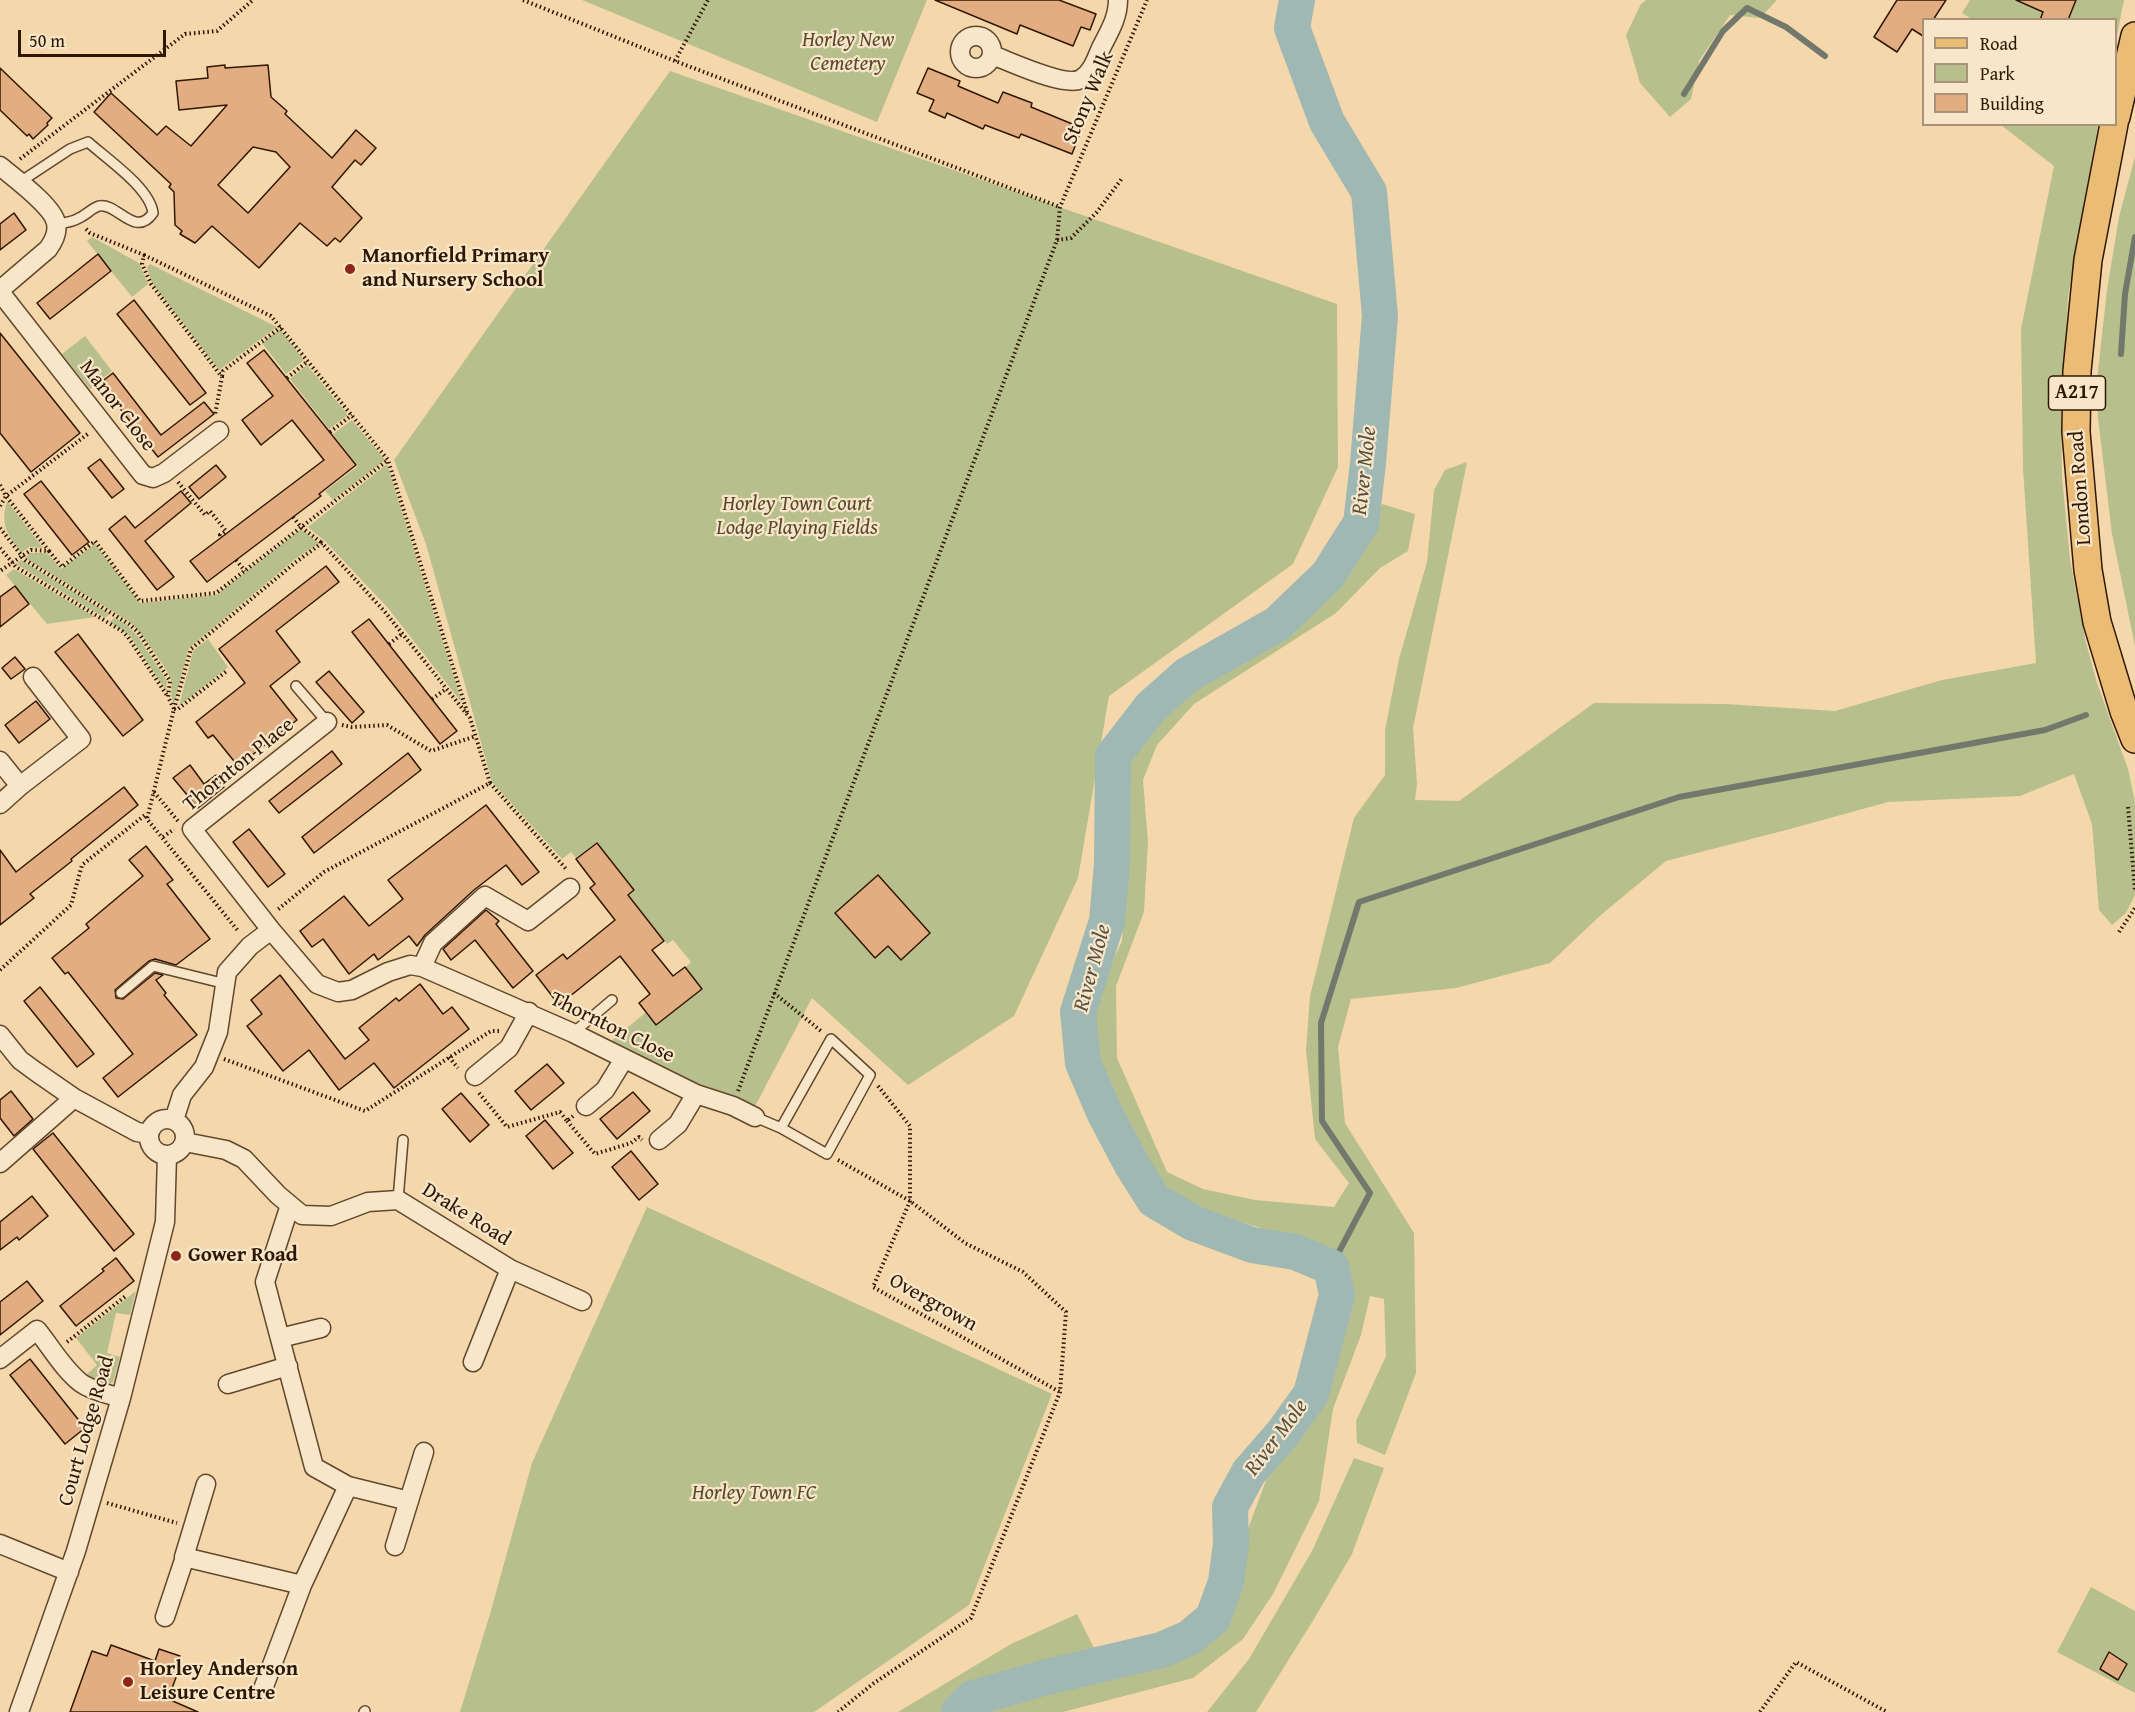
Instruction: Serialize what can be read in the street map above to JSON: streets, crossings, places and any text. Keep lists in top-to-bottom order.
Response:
{
  "streets": {
    "main road": ["A217", "London Road"],
    "street": [
      "Manor Close",
      "Thornton Place",
      "Thornton Close",
      "Drake Road",
      "Court Lodge Road"
    ],
    "path": ["Stony Walk", "Overgrown"]
  },
  "crossings": [
    ["Stony Walk", "Thornton Close"],
    ["Thornton Place", "Thornton Close"]
  ],
  "water": ["River Mole"],
  "parks": ["Horley New Cemetery", "Horley Town Court Lodge Playing Fields", "Horley Town FC"],
  "places": ["Manorfield Primary and Nursery School", "Gower Road", "Horley Anderson Leisure Centre"],
  "legend": ["Road", "Park", "Building"],
  "scale_bar": "50 m"
}
